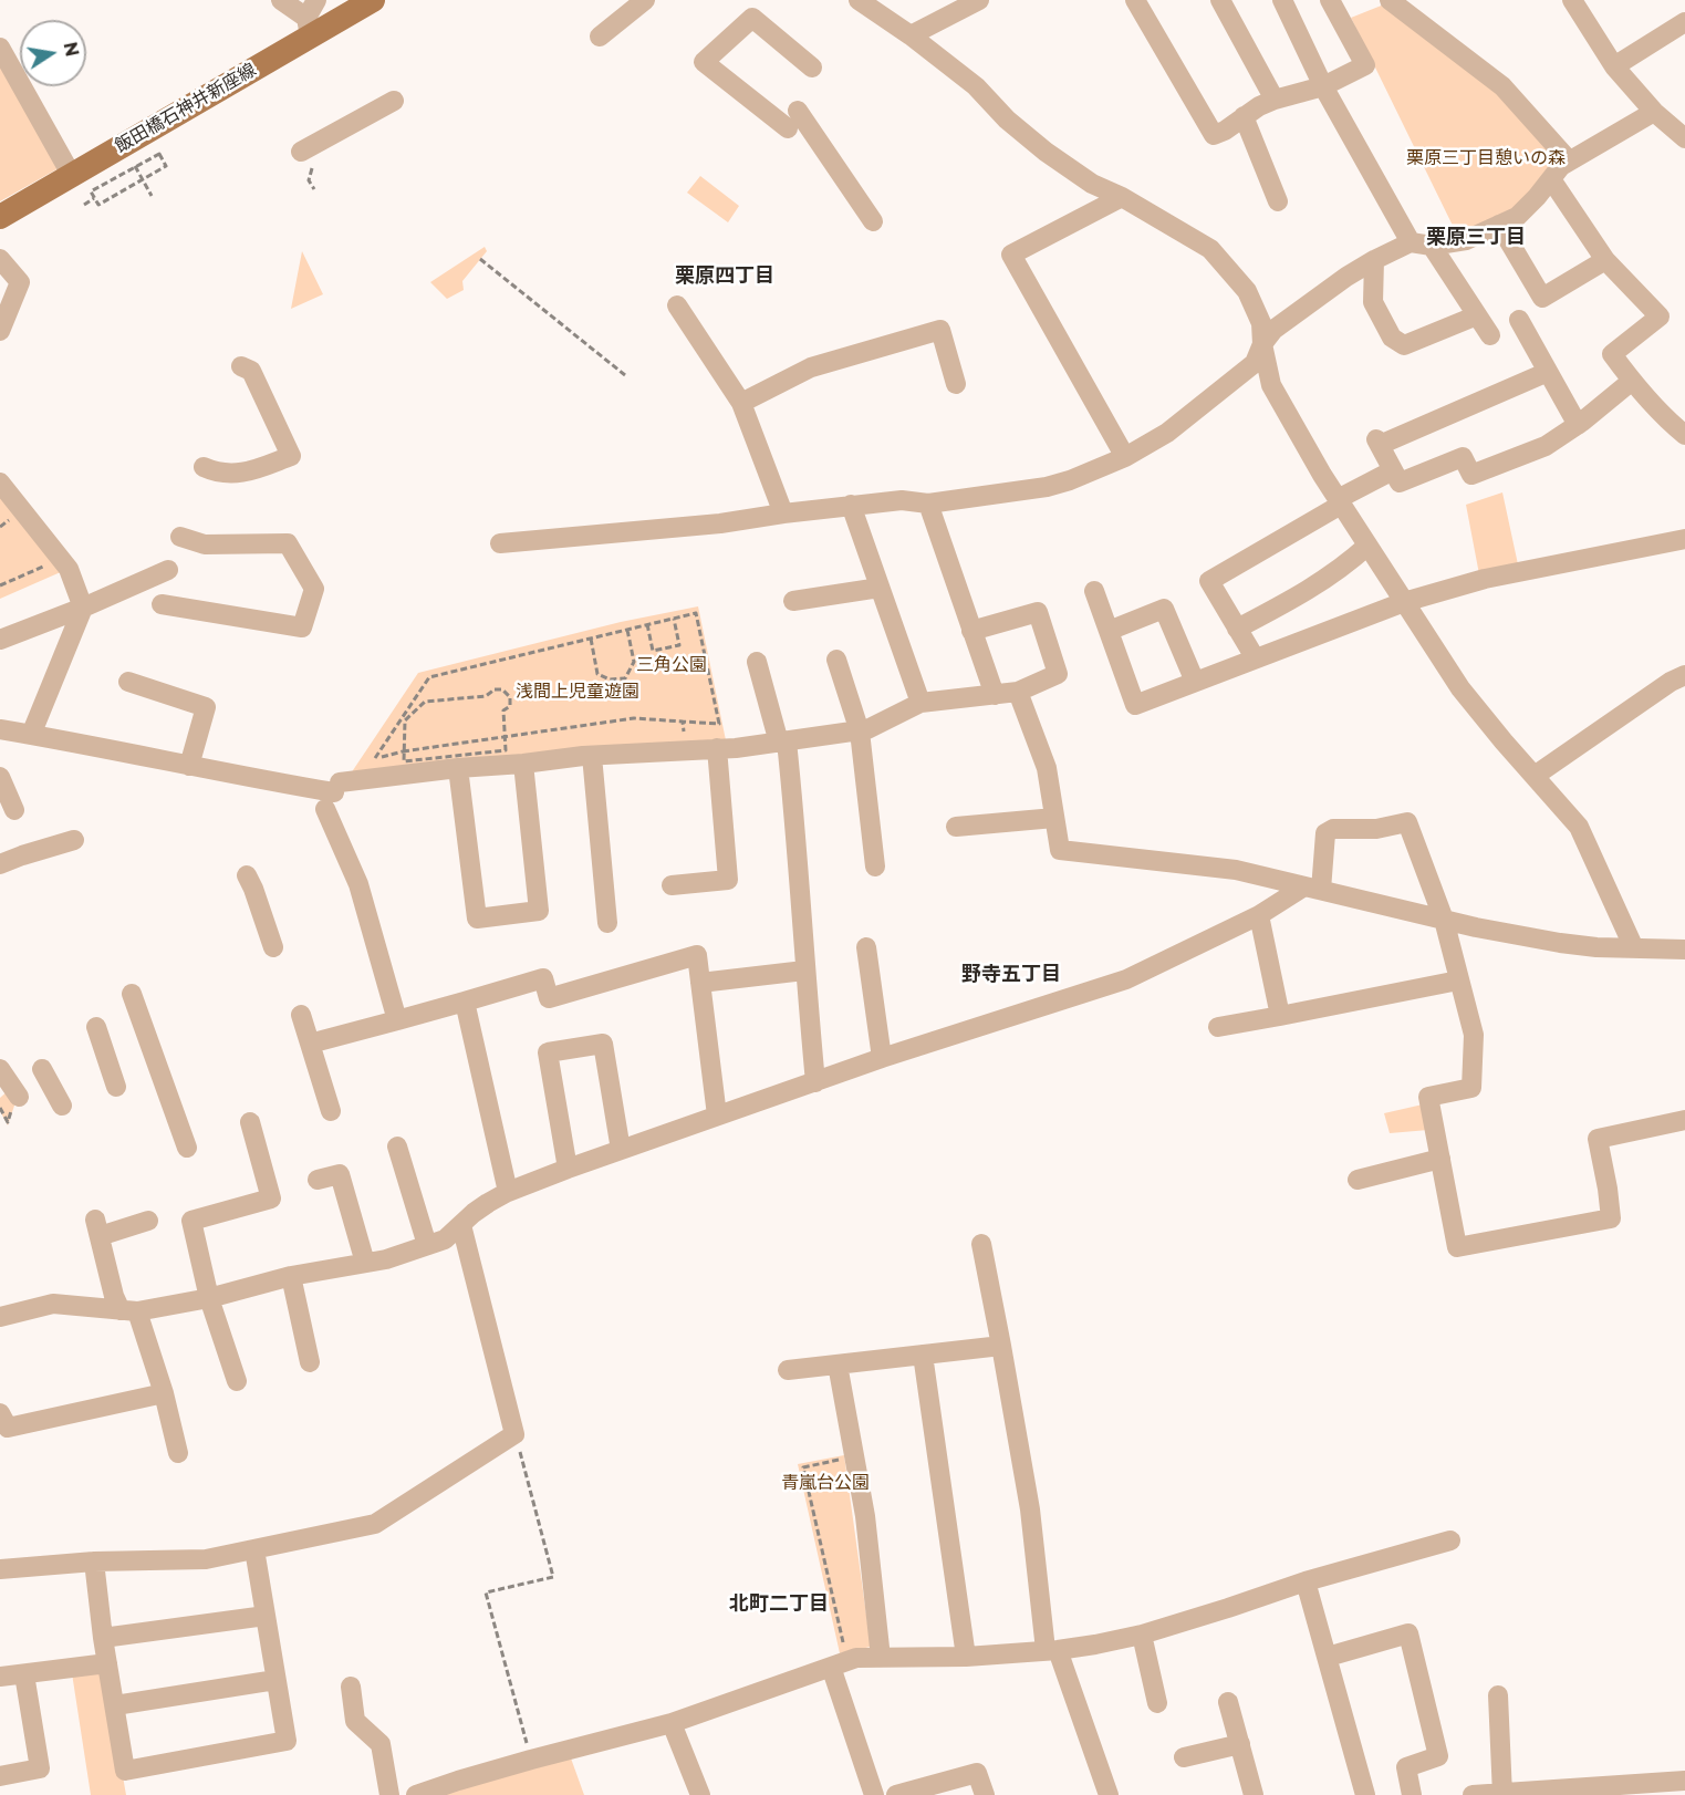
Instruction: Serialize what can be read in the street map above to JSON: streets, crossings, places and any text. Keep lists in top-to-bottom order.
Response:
{
  "streets": {
    "main road": ["飯田橋石神井新座線"]
  },
  "districts": [
    "栗原三丁目",
    "栗原四丁目",
    "野寺五丁目",
    "北町二丁目"
  ],
  "parks": [
    "栗原三丁目憩いの森",
    "三角公園",
    "浅間上児童遊園",
    "青嵐台公園"
  ],
  "north": "right"
}
